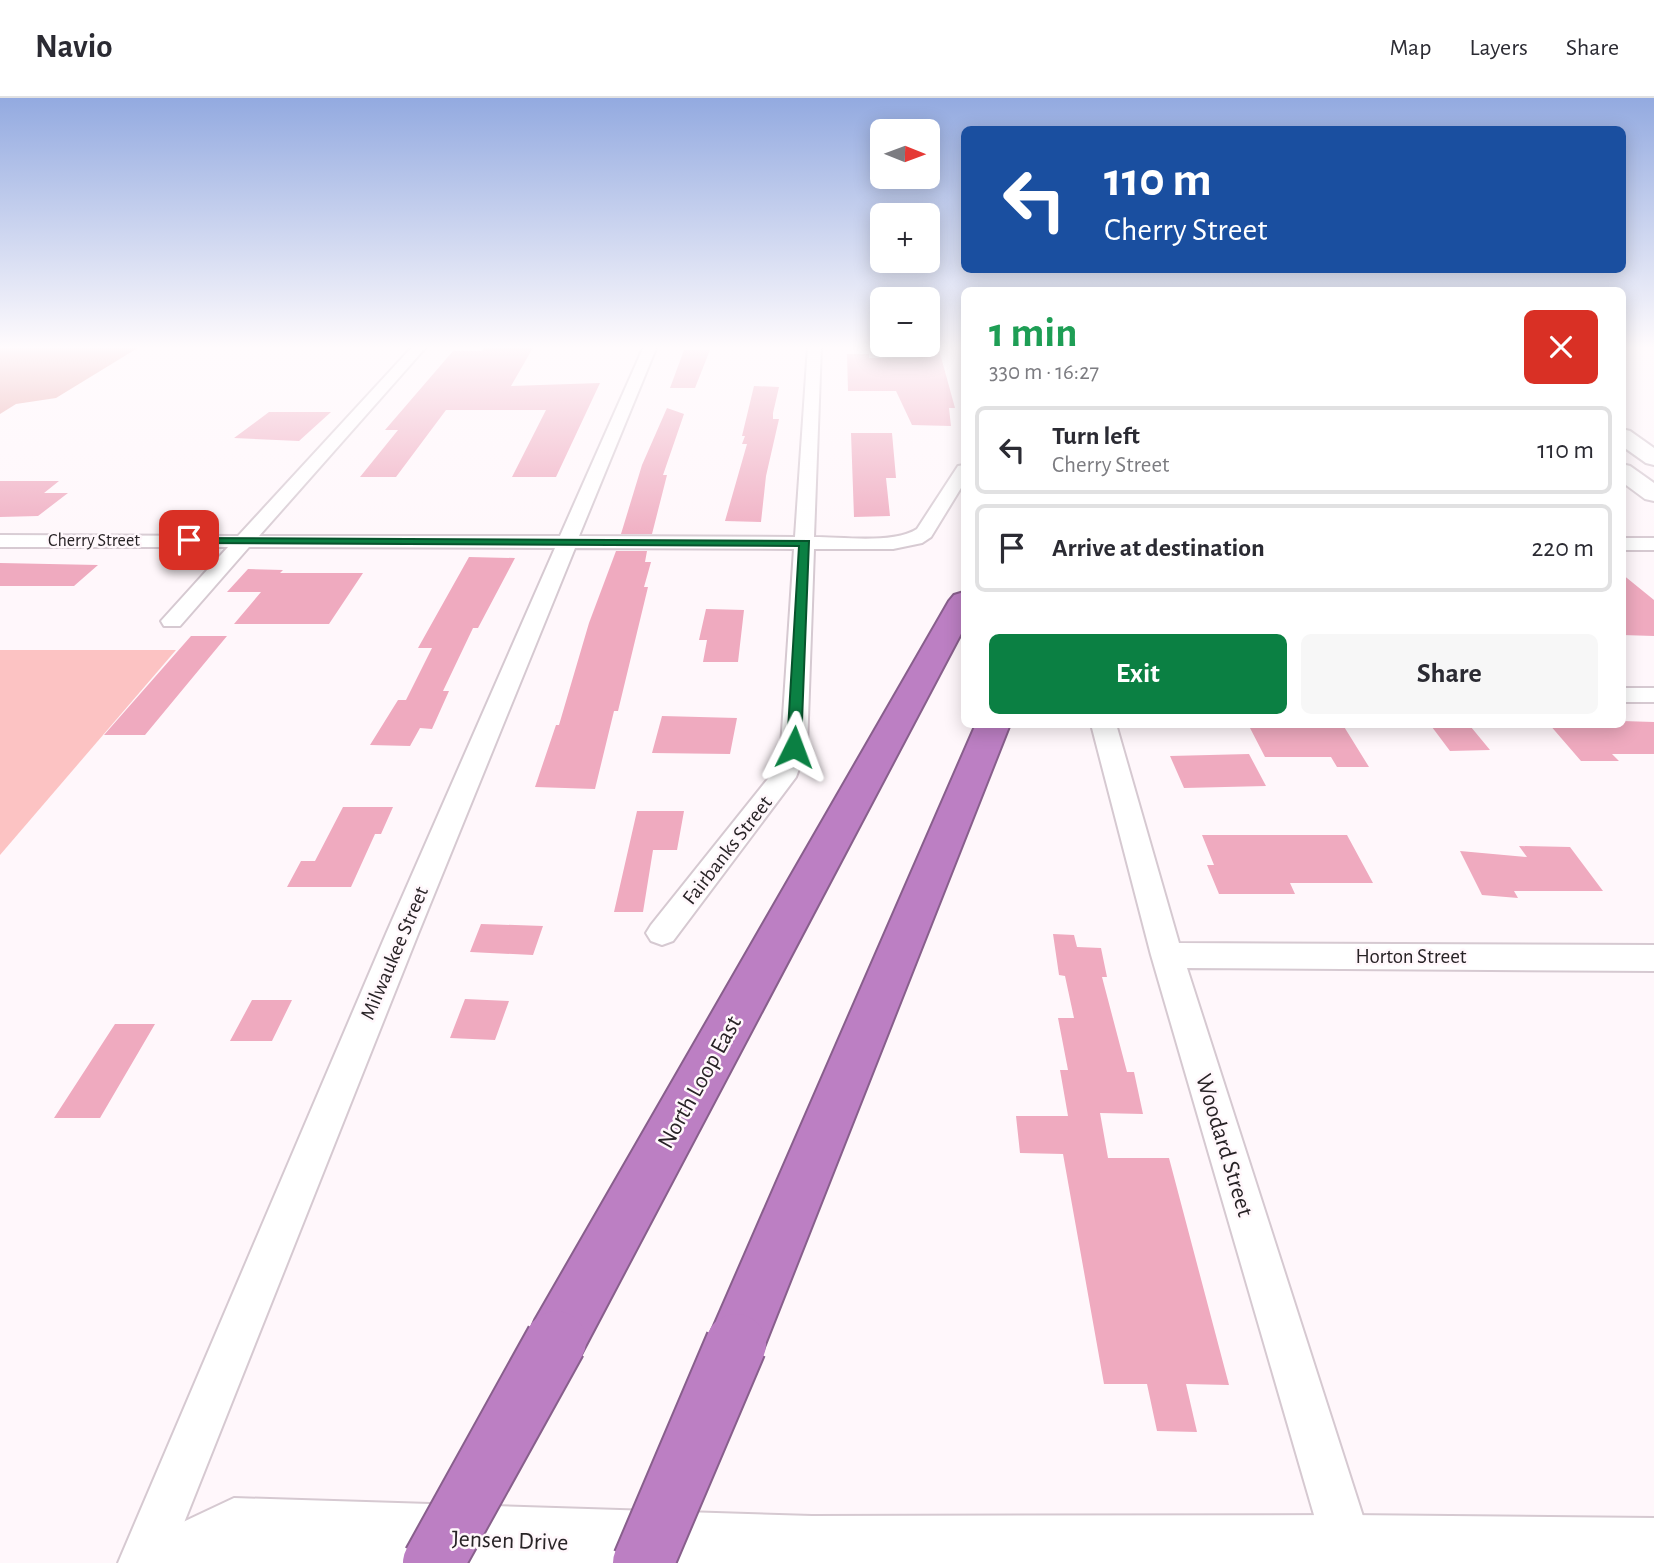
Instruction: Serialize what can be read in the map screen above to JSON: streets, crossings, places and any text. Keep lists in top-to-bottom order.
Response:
{
  "streets": {
    "highway": ["North Loop East"],
    "main road": ["Jensen Drive"],
    "street": [
      "Cherry Street",
      "Fairbanks Street",
      "Milwaukee Street",
      "Horton Street",
      "Woodard Street"
    ]
  },
  "crossings": [
    ["Cherry Street", "Fairbanks Street"],
    ["Cherry Street", "Milwaukee Street"],
    ["Horton Street", "Woodard Street"],
    ["Woodard Street", "Jensen Drive"]
  ],
  "north": "right",
  "page": {
    "header": "Navio",
    "nav": ["Map", "Layers", "Share"],
    "map_buttons": ["+", "−"],
    "turn": ["110 m", "Cherry Street"],
    "heading": ["1 min", "330 m · 16:27"],
    "list": [
      {
        "name": "Turn left",
        "note": "Cherry Street",
        "value": "110 m"
      },
      {
        "name": "Arrive at destination",
        "value": "220 m"
      }
    ],
    "buttons": ["Exit", "Share"]
  }
}
